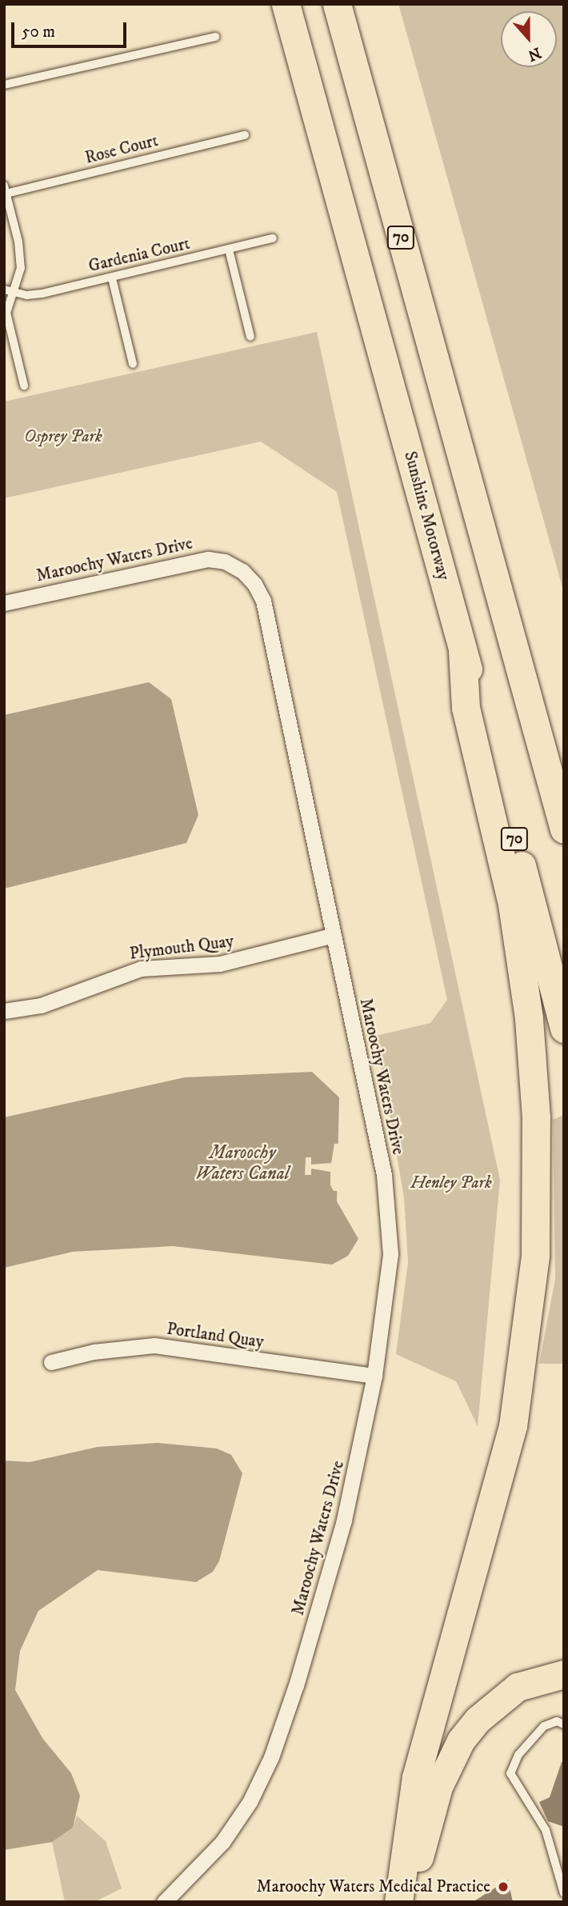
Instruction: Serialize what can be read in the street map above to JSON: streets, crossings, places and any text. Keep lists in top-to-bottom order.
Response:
{
  "streets": {
    "highway": ["70", "Sunshine Motorway"],
    "street": ["Maroochy Waters Drive", "Plymouth Quay", "Portland Quay"],
    "lane": ["Rose Court", "Gardenia Court"]
  },
  "crossings": [
    ["Maroochy Waters Drive", "Plymouth Quay"],
    ["Maroochy Waters Drive", "Portland Quay"]
  ],
  "water": ["Maroochy Waters Canal"],
  "parks": ["Osprey Park", "Henley Park"],
  "places": ["Maroochy Waters Medical Practice"],
  "scale_bar": "50 m",
  "north": "bottom"
}
